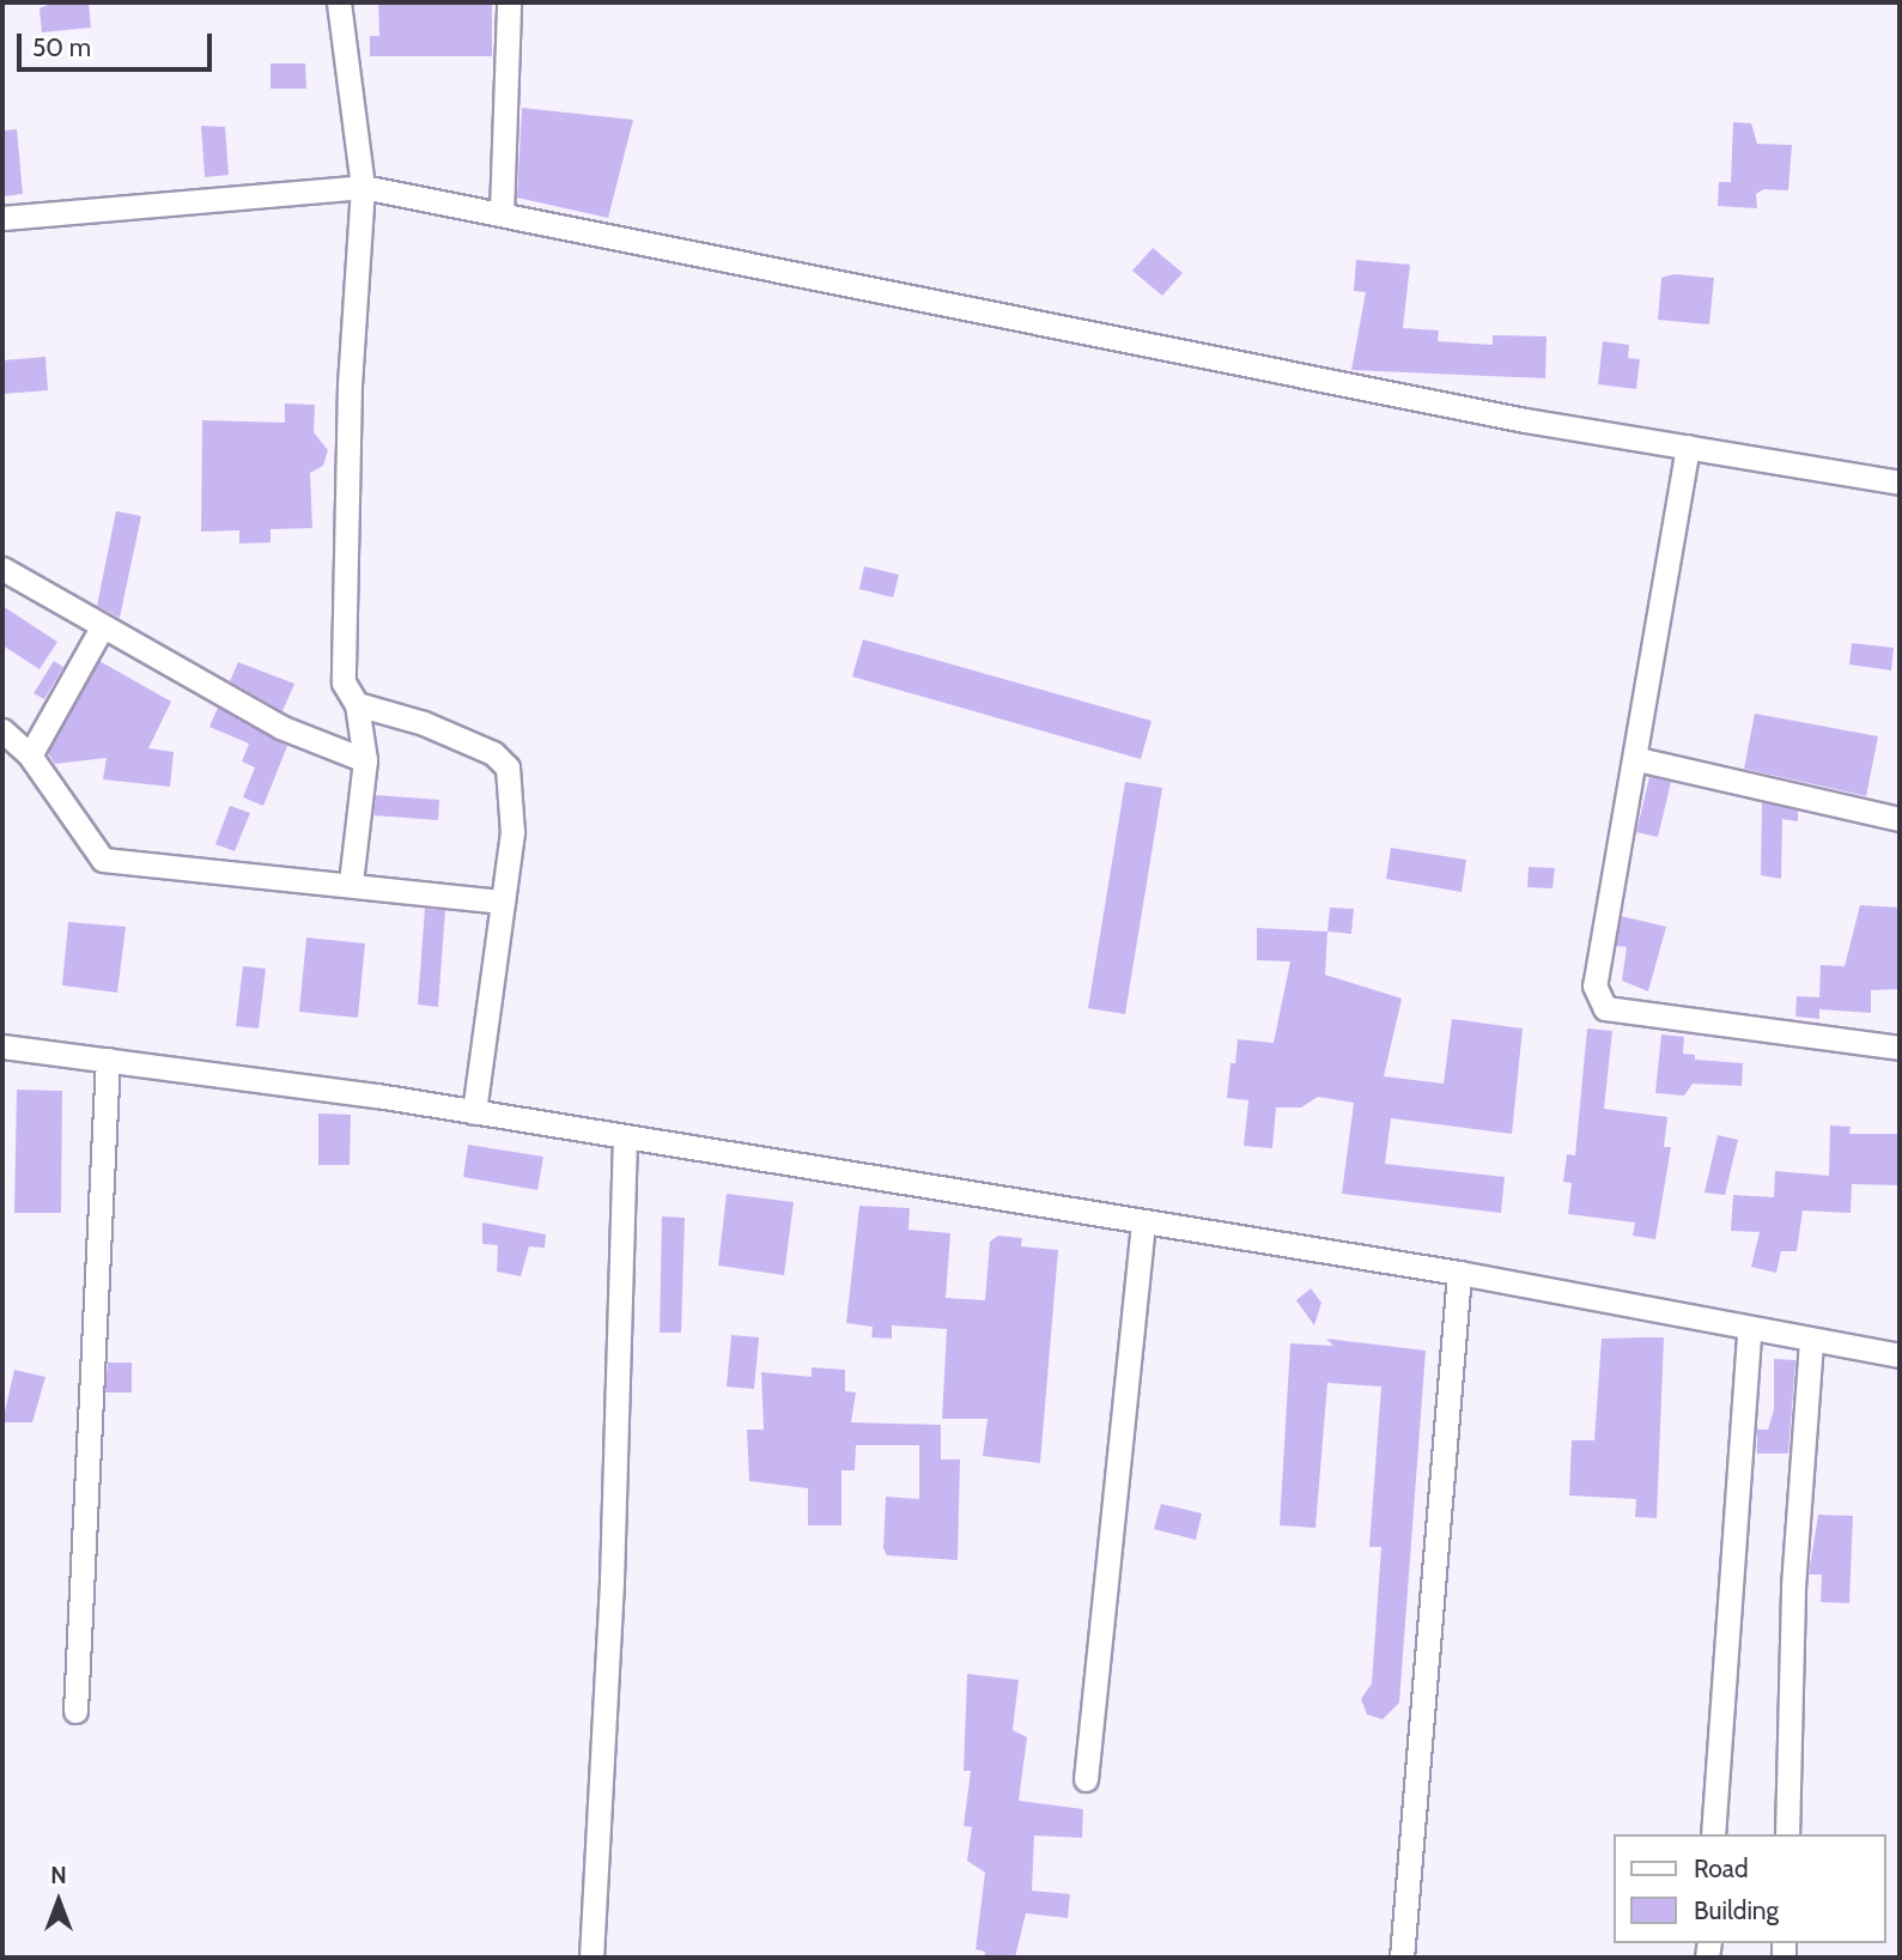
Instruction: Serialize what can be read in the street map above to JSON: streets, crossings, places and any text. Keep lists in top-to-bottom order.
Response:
{
  "legend": ["Road", "Building"],
  "scale_bar": "50 m",
  "north": "top"
}
